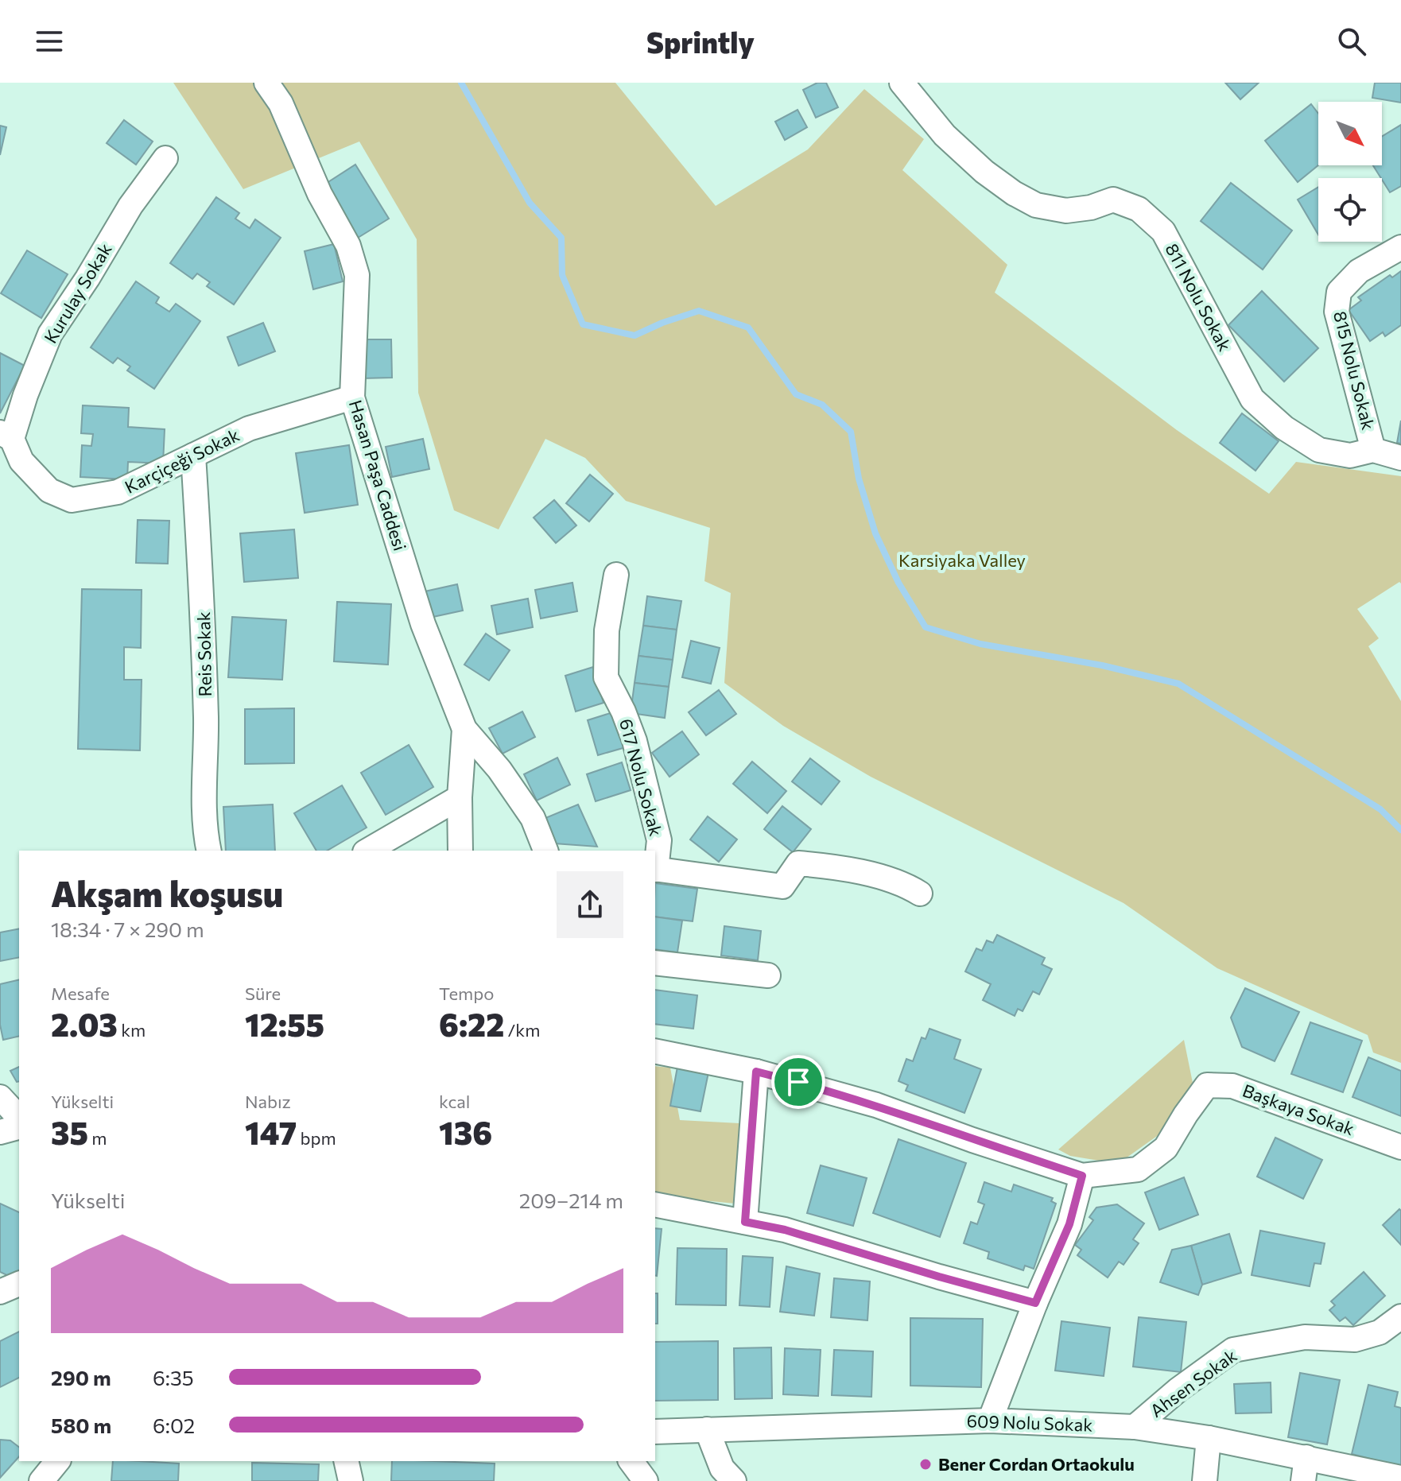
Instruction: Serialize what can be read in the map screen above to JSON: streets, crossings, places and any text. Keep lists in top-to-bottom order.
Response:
{
  "streets": {
    "street": [
      "Kurulay Sokak",
      "811 Nolu Sokak",
      "815 Nolu Sokak",
      "Karçiçeği Sokak",
      "Hasan Paşa Caddesi",
      "Reis Sokak",
      "617 Nolu Sokak",
      "Başkaya Sokak",
      "Ahsen Sokak",
      "609 Nolu Sokak"
    ]
  },
  "crossings": [
    ["Kurulay Sokak", "Karçiçeği Sokak"],
    ["811 Nolu Sokak", "815 Nolu Sokak"],
    ["Karçiçeği Sokak", "Hasan Paşa Caddesi"],
    ["Karçiçeği Sokak", "Reis Sokak"],
    ["Ahsen Sokak", "609 Nolu Sokak"]
  ],
  "parks": ["Karsiyaka Valley"],
  "places": ["Bener Cordan Ortaokulu"],
  "north": "bottom right",
  "page": {
    "header": "Sprintly",
    "heading": ["Akşam koşusu", "18:34 · 7 × 290 m"],
    "stats": [
      ["Mesafe", "2.03 km"],
      ["Süre", "12:55"],
      ["Tempo", "6:22 /km"],
      ["Yükselti", "35 m"],
      ["Nabız", "147 bpm"],
      ["kcal", "136"]
    ],
    "chart": ["Yükselti", "209–214 m"],
    "list": [
      {
        "name": "290 m",
        "note": "6:35"
      },
      {
        "name": "580 m",
        "note": "6:02"
      }
    ]
  }
}
